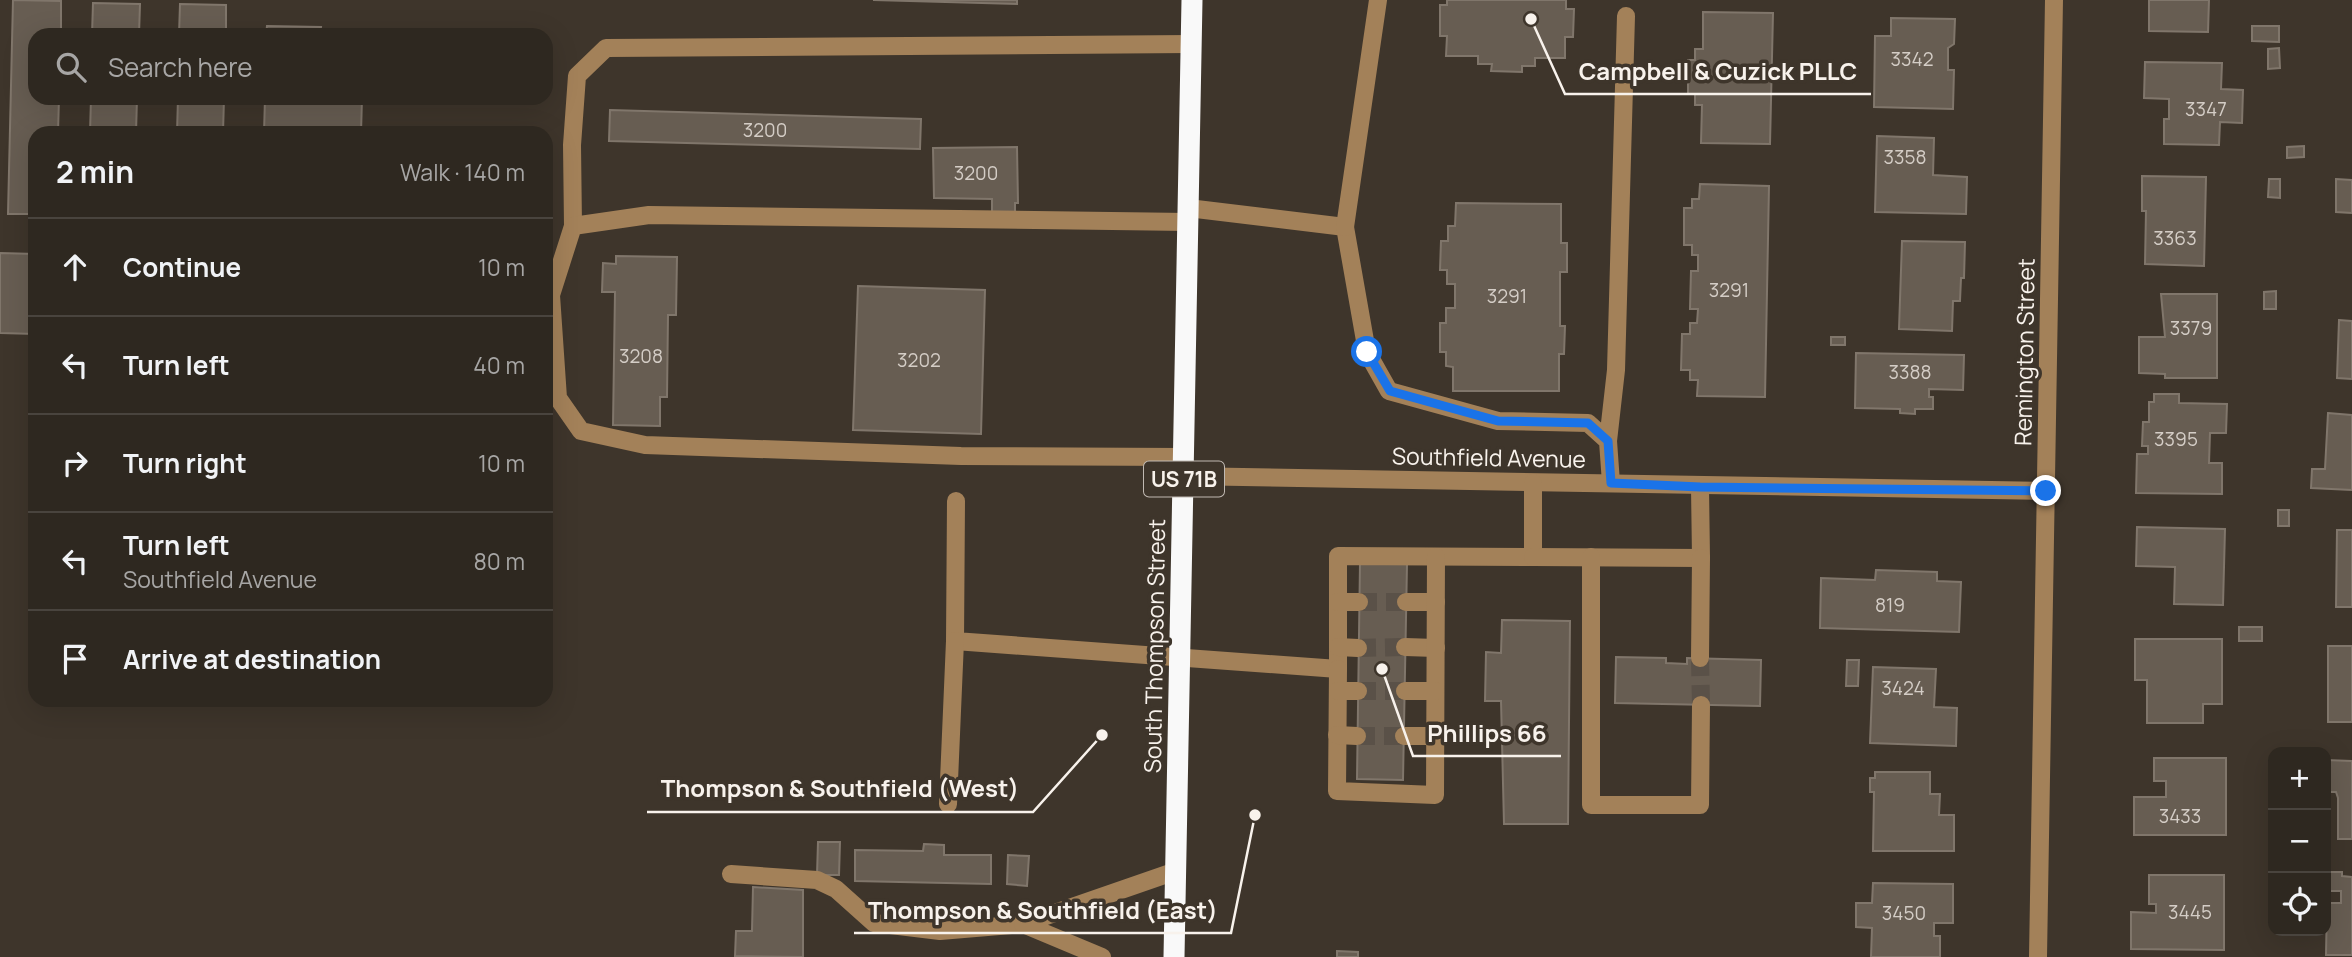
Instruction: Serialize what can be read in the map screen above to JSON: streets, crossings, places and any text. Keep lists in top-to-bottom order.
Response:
{
  "streets": {
    "highway": ["US 71B", "South Thompson Street"],
    "street": ["Remington Street", "Southfield Avenue"]
  },
  "crossings": [
    ["Remington Street", "Southfield Avenue"],
    ["Southfield Avenue", "South Thompson Street"]
  ],
  "places": [
    "Campbell & Cuzick PLLC",
    "Phillips 66",
    "Thompson & Southfield (West)",
    "Thompson & Southfield (East)"
  ],
  "house_numbers": [
    "3342",
    "3347",
    "3200",
    "3358",
    "3200",
    "3363",
    "3291",
    "3291",
    "3379",
    "3208",
    "3202",
    "3388",
    "3395",
    "819",
    "3424",
    "3433",
    "3445",
    "3450"
  ],
  "page": {
    "search": "Search here",
    "heading": ["2 min", "Walk · 140 m"],
    "list": [
      ["Continue", "10 m"],
      ["Turn left", "40 m"],
      ["Turn right", "10 m"],
      ["Turn left", "Southfield Avenue", "80 m"],
      "Arrive at destination"
    ],
    "map_buttons": ["+", "−"]
  }
}
